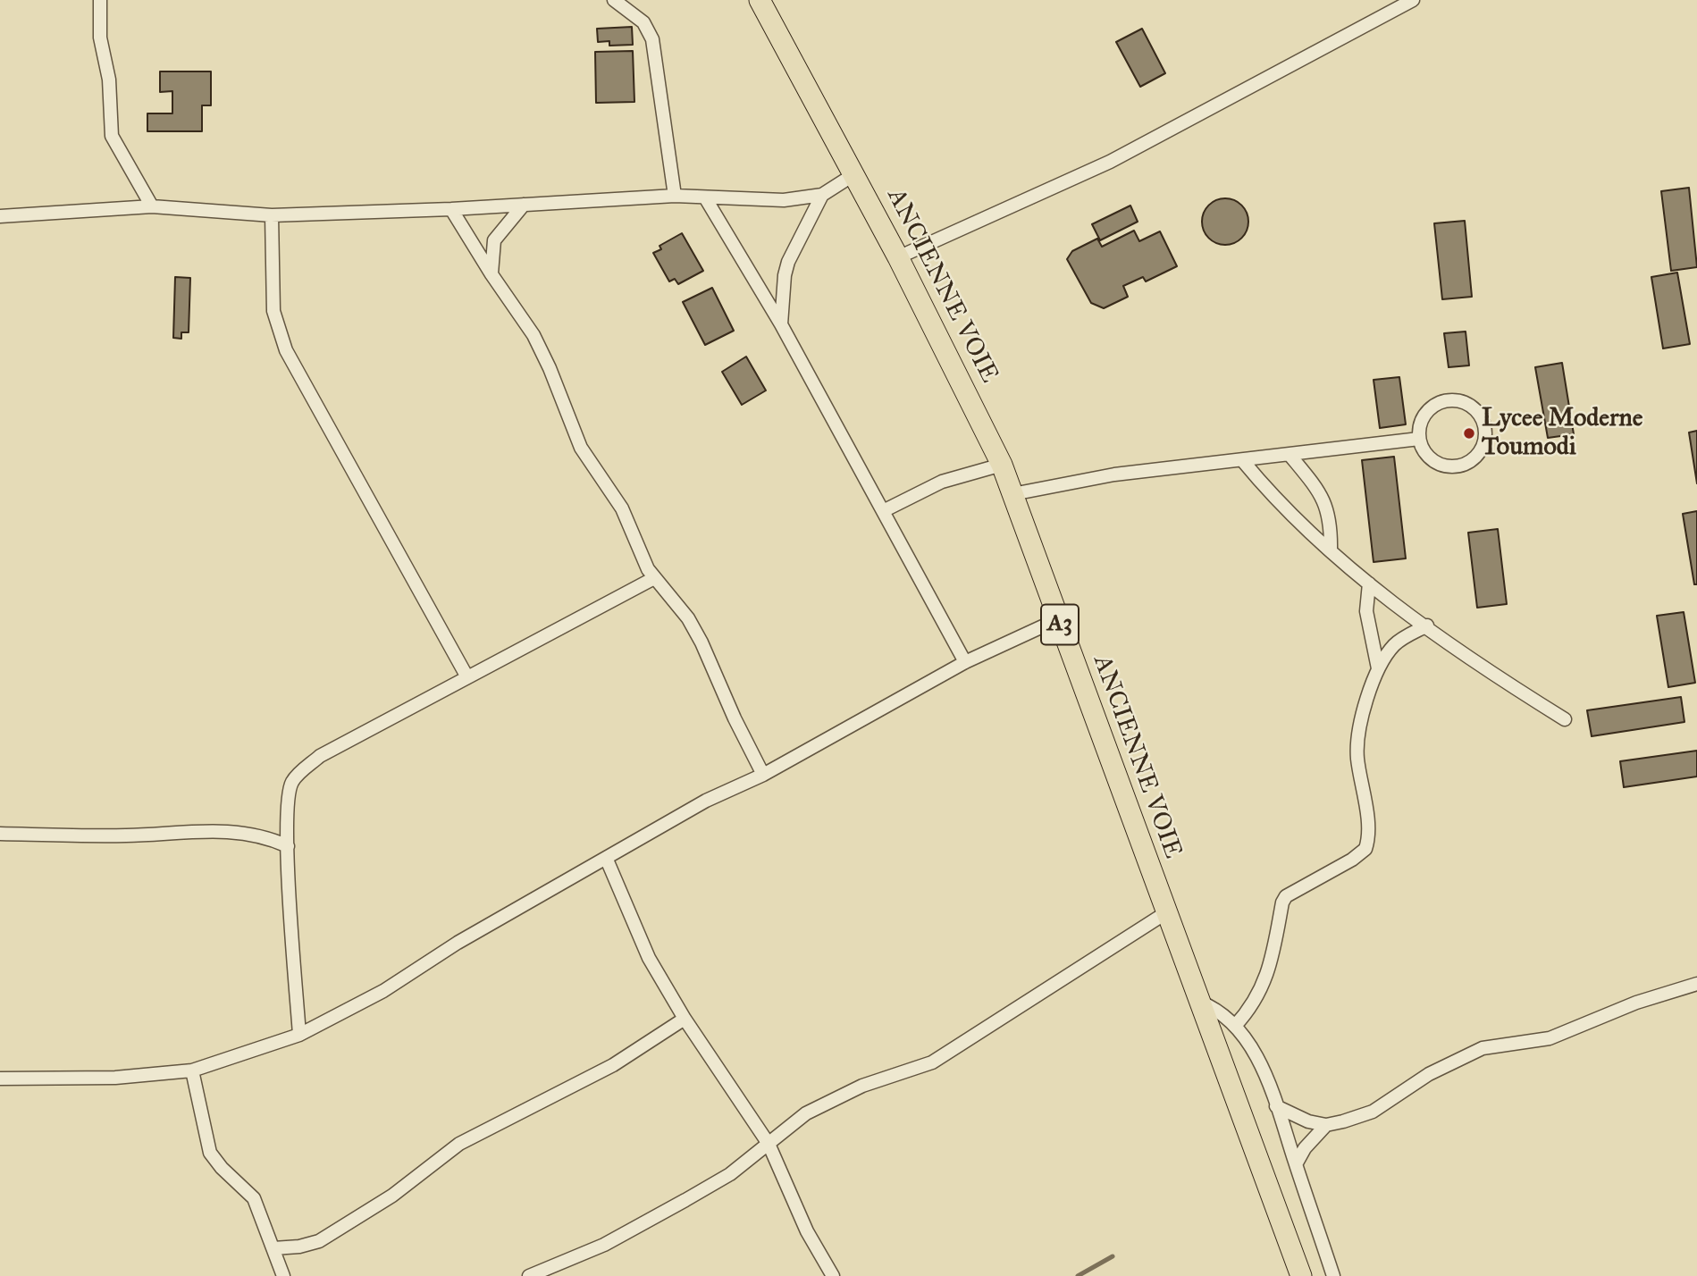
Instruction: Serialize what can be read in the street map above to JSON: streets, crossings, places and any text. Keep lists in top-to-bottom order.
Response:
{
  "streets": {
    "main road": ["ANCIENNE VOIE", "A3"]
  },
  "places": ["Lycee Moderne Toumodi"]
}
